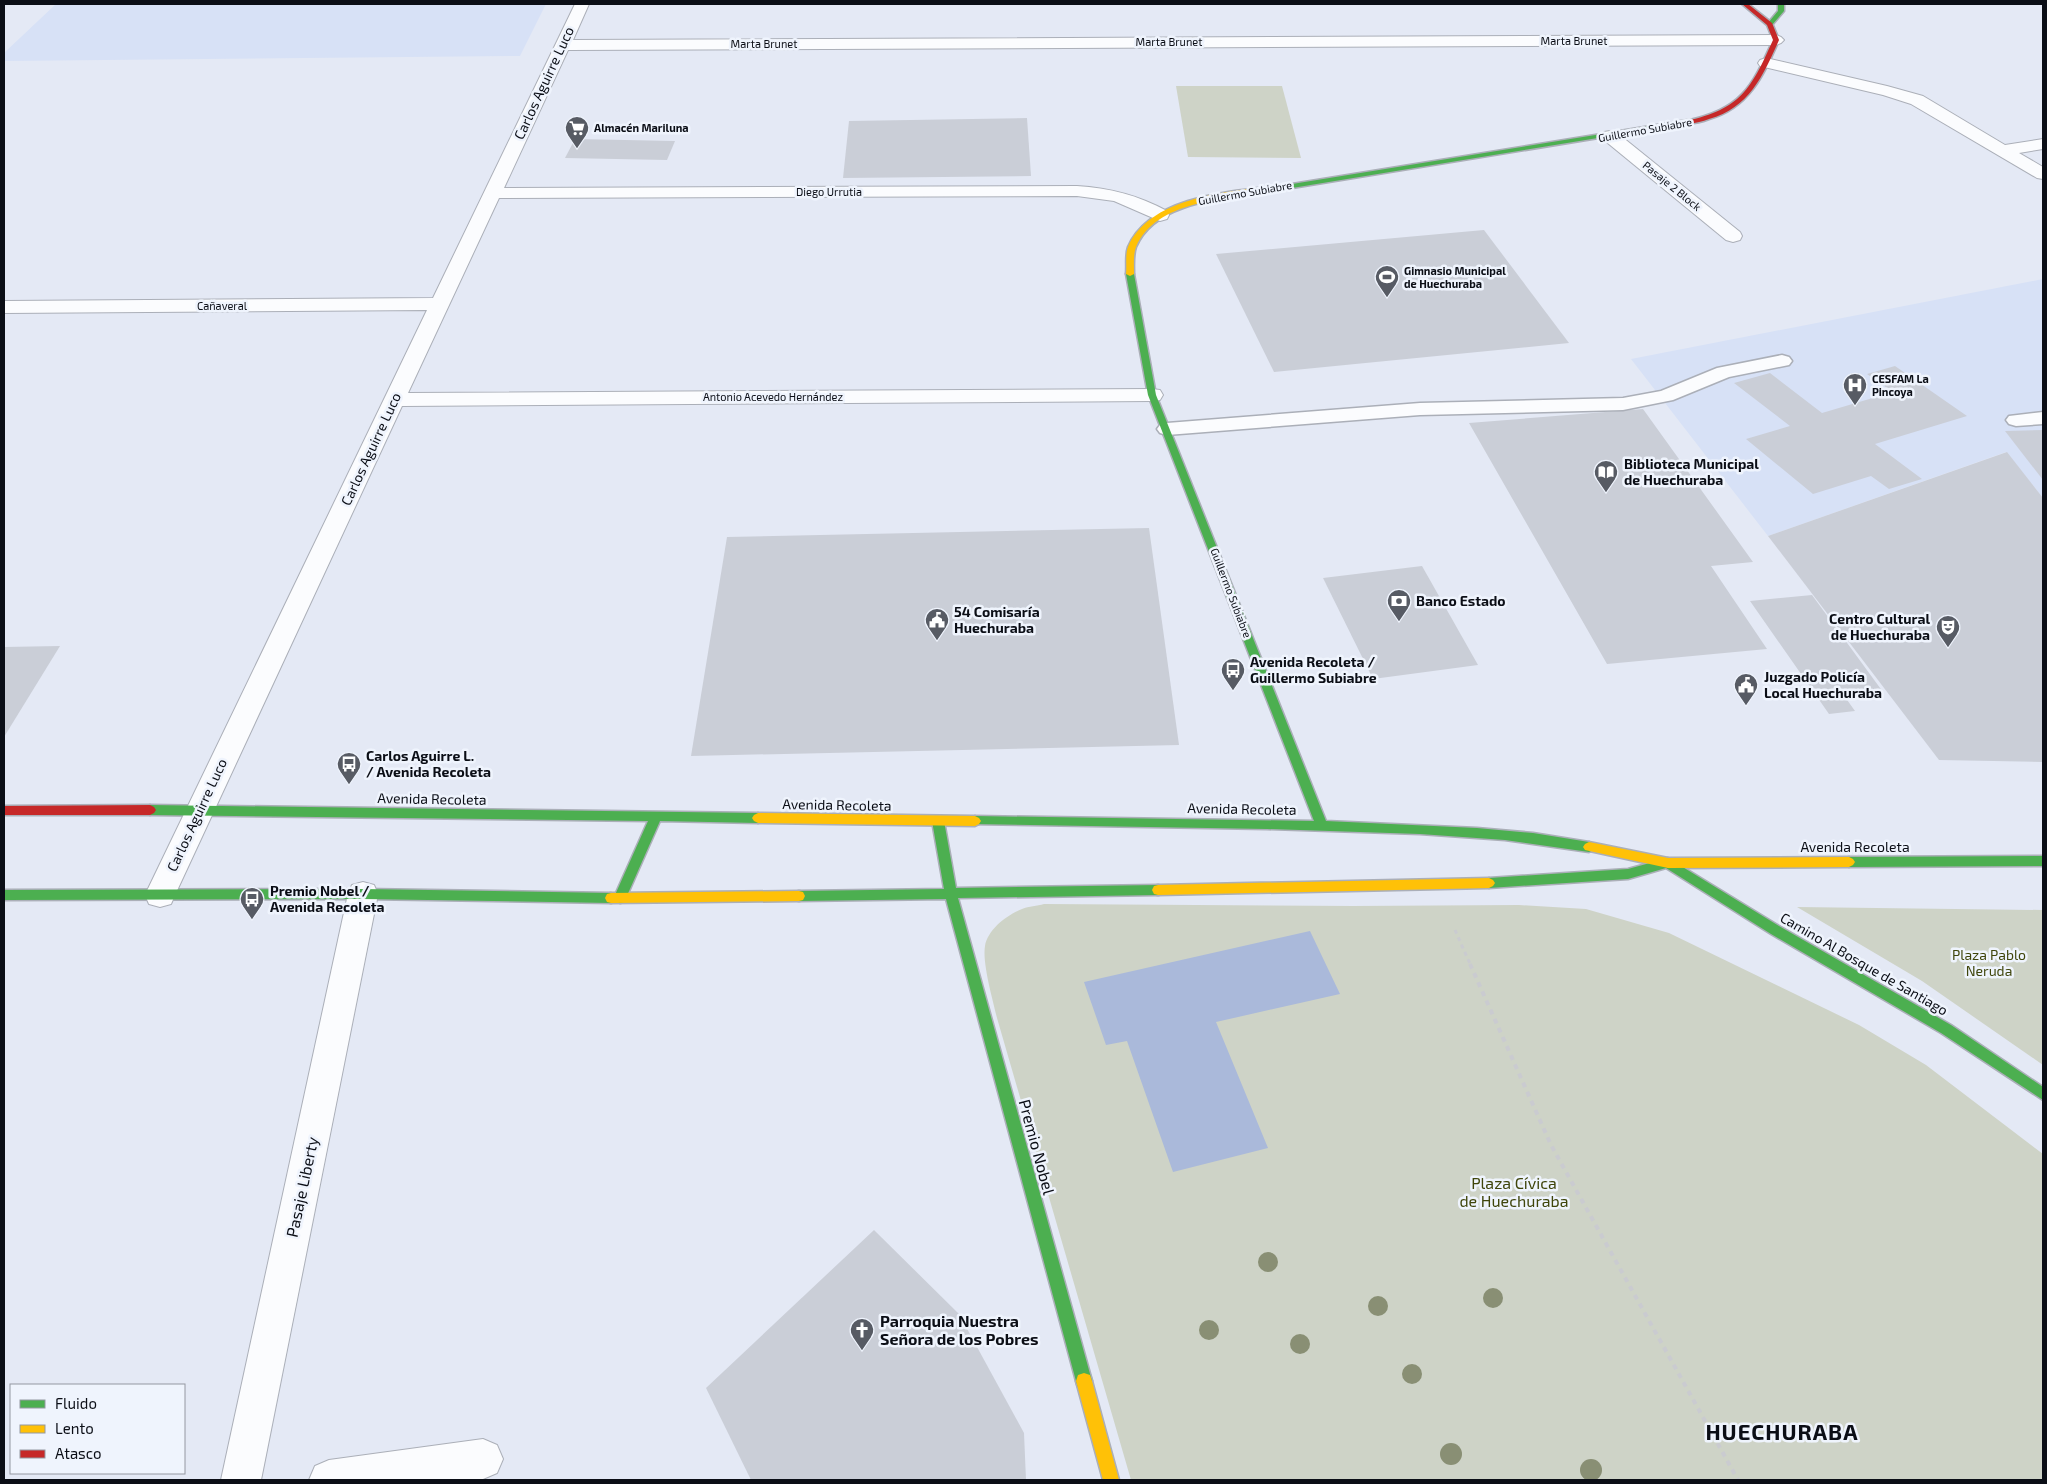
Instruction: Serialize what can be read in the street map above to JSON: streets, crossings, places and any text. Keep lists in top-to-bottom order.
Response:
{
  "streets": {
    "main road": [
      "Guillermo Subiabre",
      "Avenida Recoleta",
      "Camino Al Bosque de Santiago",
      "Premio Nobel"
    ],
    "street": [
      "Marta Brunet",
      "Carlos Aguirre Luco",
      "Pasaje 2 Block",
      "Diego Urrutia",
      "Cañaveral",
      "Antonio Acevedo Hernández",
      "Pasaje Liberty"
    ]
  },
  "crossings": [
    ["Marta Brunet", "Carlos Aguirre Luco"],
    ["Marta Brunet", "Guillermo Subiabre"],
    ["Carlos Aguirre Luco", "Diego Urrutia"],
    ["Carlos Aguirre Luco", "Cañaveral"],
    ["Carlos Aguirre Luco", "Antonio Acevedo Hernández"],
    ["Carlos Aguirre Luco", "Avenida Recoleta"],
    ["Guillermo Subiabre", "Pasaje 2 Block"],
    ["Guillermo Subiabre", "Diego Urrutia"],
    ["Guillermo Subiabre", "Antonio Acevedo Hernández"],
    ["Guillermo Subiabre", "Avenida Recoleta"],
    ["Avenida Recoleta", "Camino Al Bosque de Santiago"],
    ["Avenida Recoleta", "Premio Nobel"],
    ["Avenida Recoleta", "Pasaje Liberty"]
  ],
  "districts": ["HUECHURABA"],
  "parks": ["Plaza Pablo Neruda", "Plaza Cívica de Huechuraba"],
  "places": {
    "supermarket": ["Almacén Mariluna"],
    "sports": ["Gimnasio Municipal de Huechuraba"],
    "hospital": ["CESFAM La Pincoya"],
    "library": ["Biblioteca Municipal de Huechuraba"],
    "bank": ["Banco Estado"],
    "public building": ["54 Comisaría Huechuraba", "Juzgado Policía Local Huechuraba"],
    "theatre": ["Centro Cultural de Huechuraba"],
    "bus stop": ["Avenida Recoleta / Guillermo Subiabre", "Carlos Aguirre L. / Avenida Recoleta", "Premio Nobel / Avenida Recoleta"],
    "church": ["Parroquia Nuestra Señora de los Pobres"]
  },
  "legend": ["Fluido", "Lento", "Atasco"]
}
